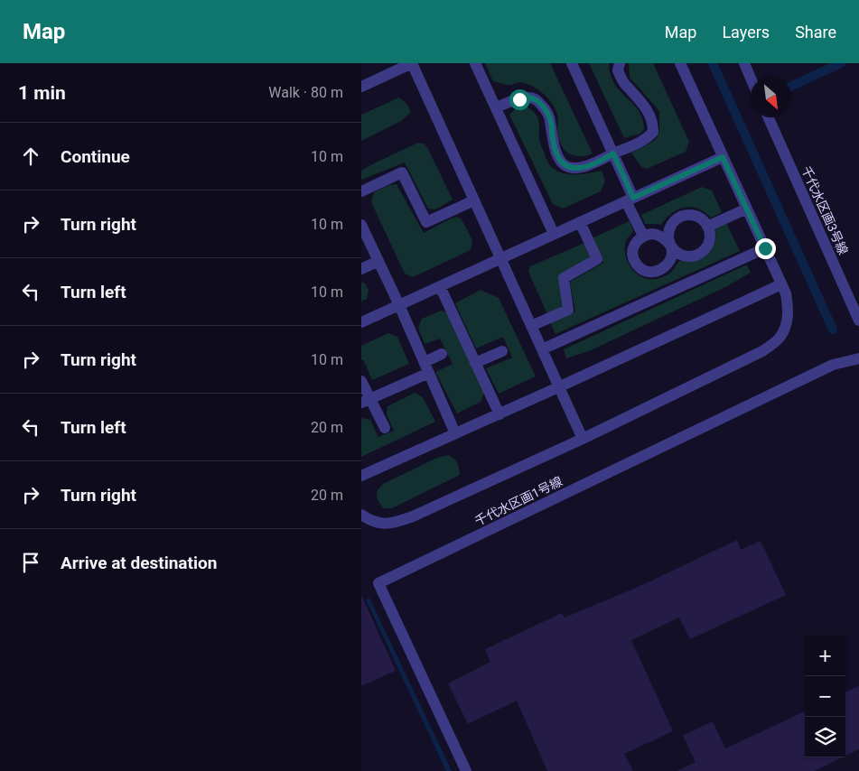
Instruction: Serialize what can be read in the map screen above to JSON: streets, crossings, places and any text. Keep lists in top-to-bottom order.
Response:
{
  "streets": {
    "street": ["千代水区画3号線", "千代水区画1号線"]
  },
  "north": "bottom right",
  "page": {
    "header": "Map",
    "nav": ["Map", "Layers", "Share"],
    "heading": ["1 min", "Walk · 80 m"],
    "list": [
      ["Continue", "10 m"],
      ["Turn right", "10 m"],
      ["Turn left", "10 m"],
      ["Turn right", "10 m"],
      ["Turn left", "20 m"],
      ["Turn right", "20 m"],
      "Arrive at destination"
    ],
    "map_buttons": ["+", "−"]
  }
}
